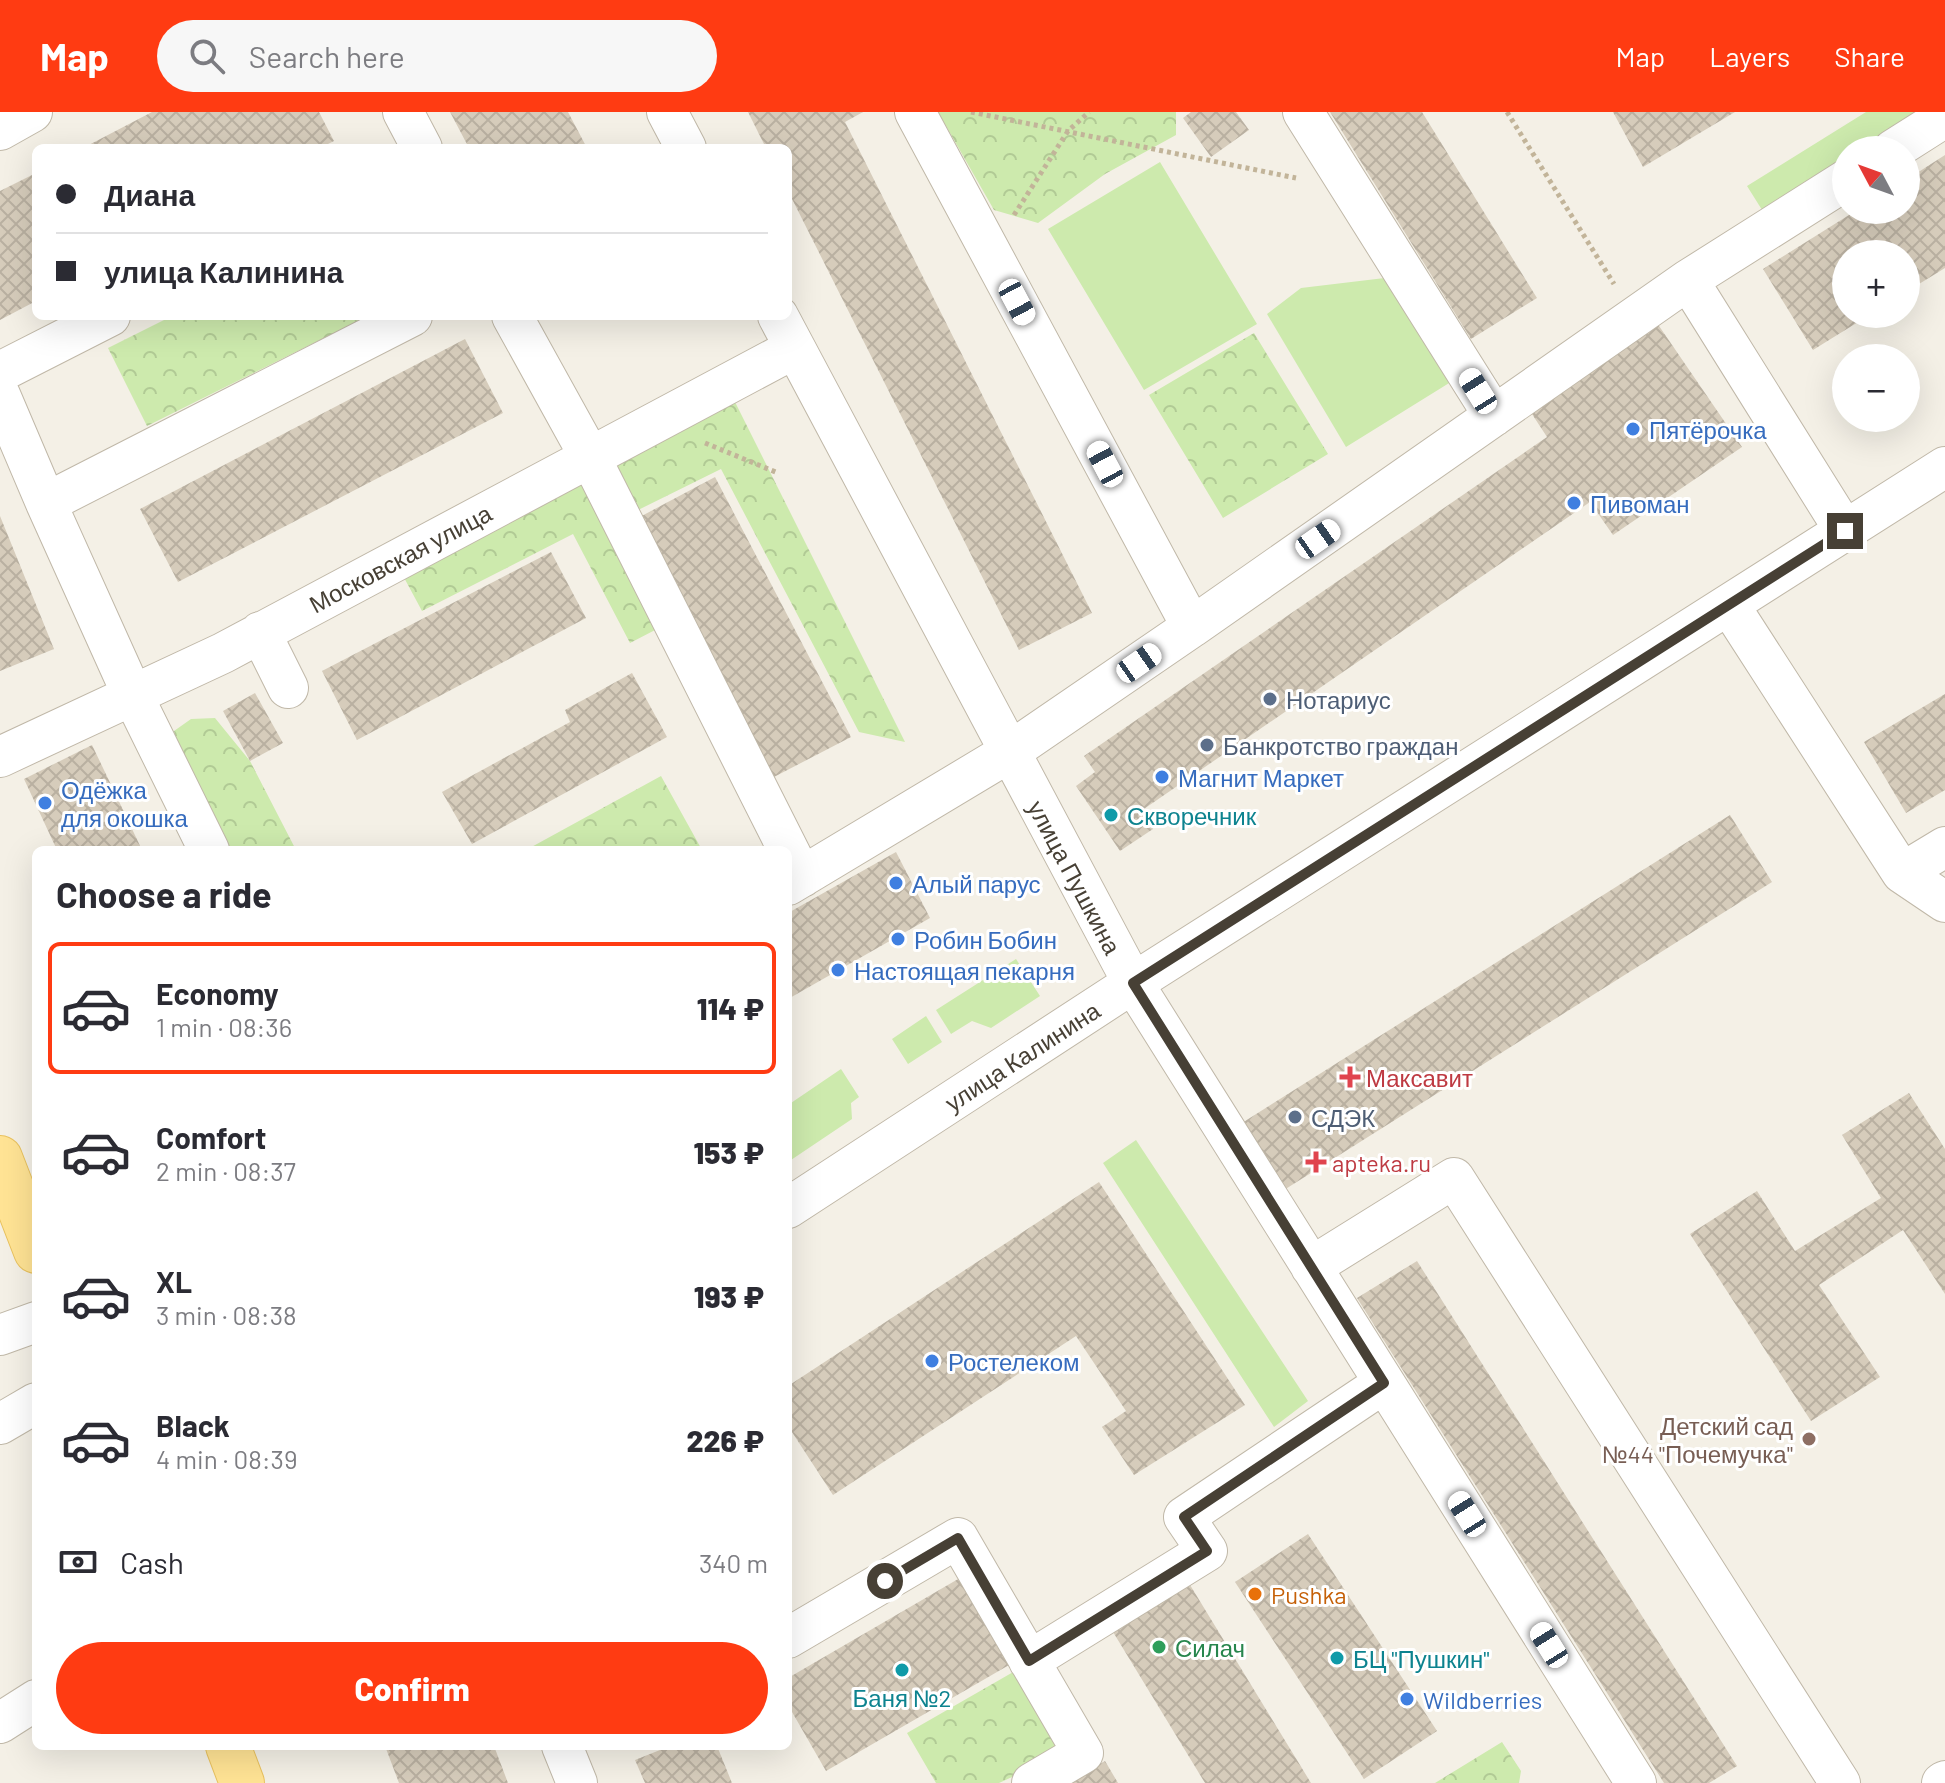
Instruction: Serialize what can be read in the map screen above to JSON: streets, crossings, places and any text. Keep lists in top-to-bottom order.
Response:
{
  "streets": {
    "street": ["Московская улица", "улица Пушкина", "улица Калинина"]
  },
  "crossings": [
    ["Московская улица", "улица Пушкина"],
    ["улица Пушкина", "улица Калинина"]
  ],
  "places": {
    "other": [
      "Пятёрочка",
      "Пивоман",
      "Нотариус",
      "Банкротство граждан",
      "Магнит Маркет",
      "Одёжка для окошка",
      "Скворечник",
      "Алый парус",
      "Робин Бобин",
      "Настоящая пекарня",
      "СДЭК",
      "Ростелеком",
      "Детский сад №44 \"Почемучка\"",
      "Pushka",
      "Силач",
      "БЦ \"Пушкин\"",
      "Баня №2",
      "Wildberries"
    ],
    "health": ["Максавит", "apteka.ru"]
  },
  "north": "top left",
  "page": {
    "header": "Map",
    "search": "Search here",
    "nav": ["Map", "Layers", "Share"],
    "map_buttons": ["+", "−"],
    "banner": ["Диана", "улица Калинина"],
    "heading": "Choose a ride",
    "list": [
      {
        "name": "Economy",
        "note": "1 min · 08:36",
        "value": "114 ₽"
      },
      {
        "name": "Comfort",
        "note": "2 min · 08:37",
        "value": "153 ₽"
      },
      {
        "name": "XL",
        "note": "3 min · 08:38",
        "value": "193 ₽"
      },
      {
        "name": "Black",
        "note": "4 min · 08:39",
        "value": "226 ₽"
      }
    ],
    "pay": ["Cash", "340 m"],
    "buttons": "Confirm"
  }
}
